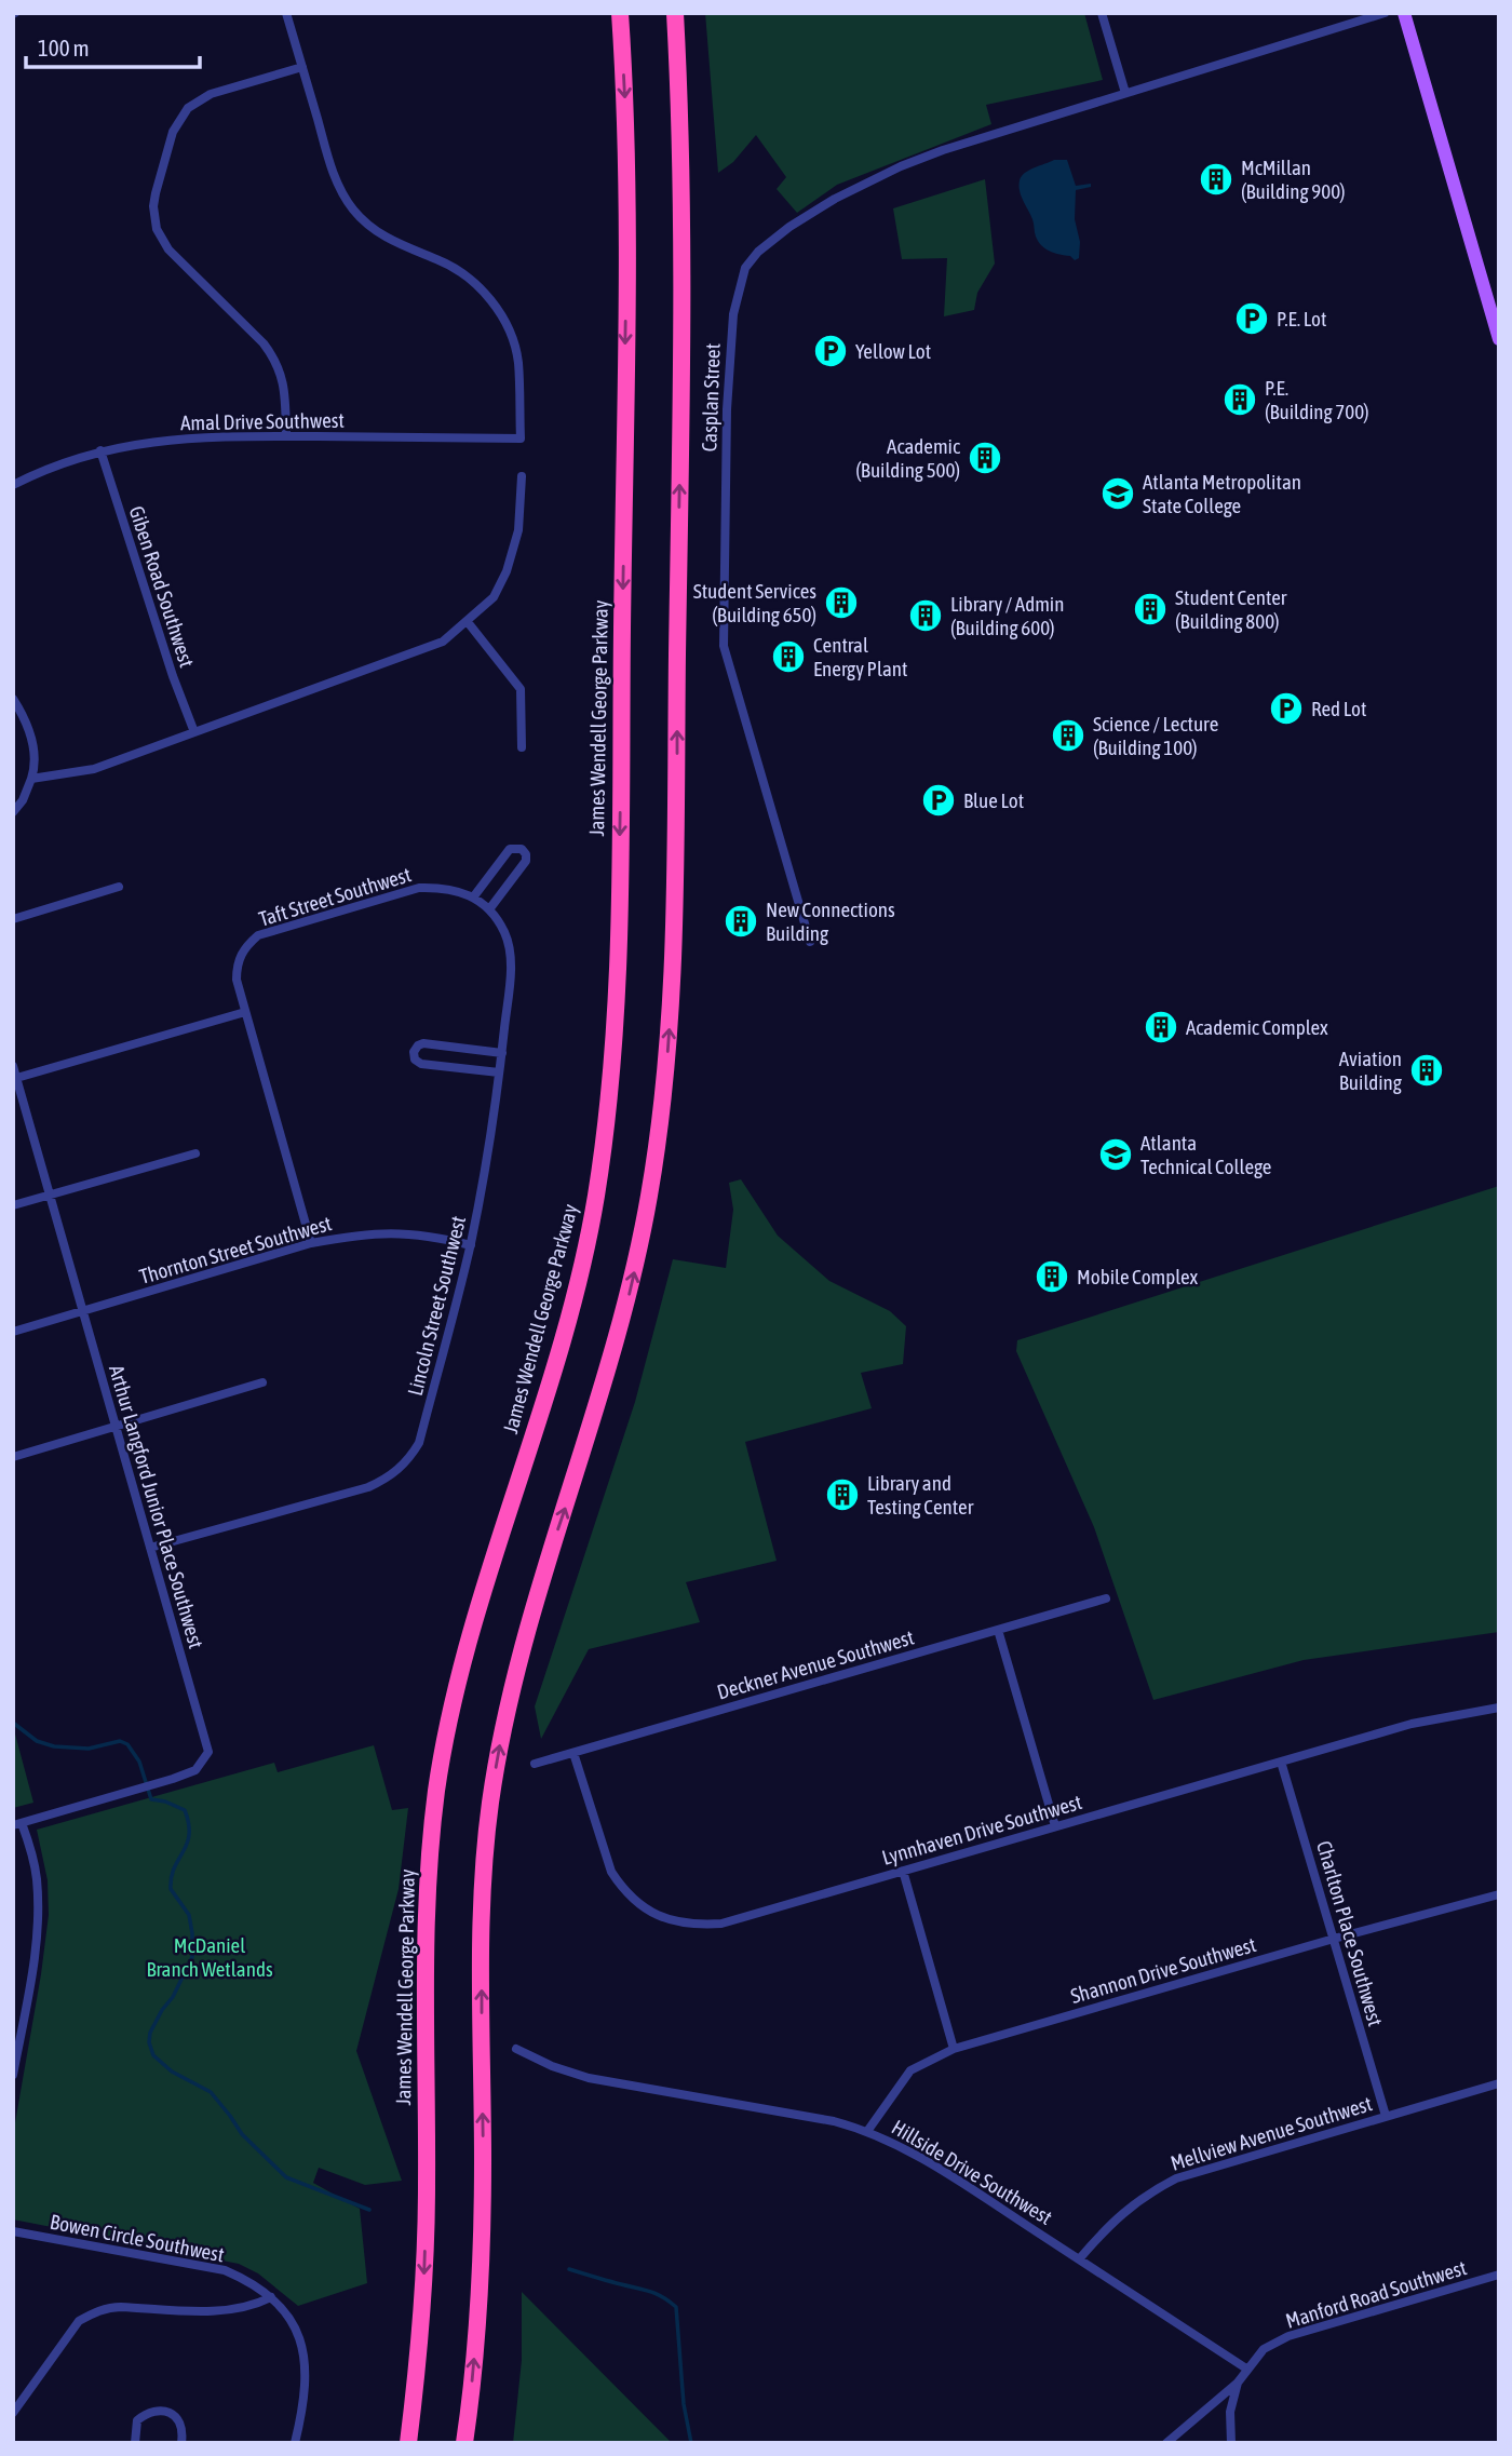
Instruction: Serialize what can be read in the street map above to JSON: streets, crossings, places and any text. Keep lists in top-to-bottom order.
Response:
{
  "streets": {
    "highway": ["James Wendell George Parkway"],
    "street": [
      "Casplan Street",
      "Amal Drive Southwest",
      "Giben Road Southwest",
      "Taft Street Southwest",
      "Thornton Street Southwest",
      "Lincoln Street Southwest",
      "Arthur Langford Junior Place Southwest",
      "Deckner Avenue Southwest",
      "Lynnhaven Drive Southwest",
      "Charlton Place Southwest",
      "Shannon Drive Southwest",
      "Mellview Avenue Southwest",
      "Hillside Drive Southwest",
      "Bowen Circle Southwest",
      "Manford Road Southwest"
    ]
  },
  "crossings": [
    ["Amal Drive Southwest", "Giben Road Southwest"],
    ["Taft Street Southwest", "Thornton Street Southwest"],
    ["Taft Street Southwest", "Lincoln Street Southwest"],
    ["Thornton Street Southwest", "Lincoln Street Southwest"],
    ["Thornton Street Southwest", "Arthur Langford Junior Place Southwest"],
    ["Lincoln Street Southwest", "Arthur Langford Junior Place Southwest"],
    ["Deckner Avenue Southwest", "Lynnhaven Drive Southwest"],
    ["Lynnhaven Drive Southwest", "Charlton Place Southwest"],
    ["Charlton Place Southwest", "Shannon Drive Southwest"],
    ["Charlton Place Southwest", "Mellview Avenue Southwest"],
    ["Shannon Drive Southwest", "Hillside Drive Southwest"],
    ["Mellview Avenue Southwest", "Hillside Drive Southwest"],
    ["Hillside Drive Southwest", "Manford Road Southwest"]
  ],
  "parks": ["McDaniel Branch Wetlands"],
  "places": {
    "building": [
      "McMillan (Building 900)",
      "P.E. (Building 700)",
      "Academic (Building 500)",
      "Student Services (Building 650)",
      "Student Center (Building 800)",
      "Library / Admin (Building 600)",
      "Central Energy Plant",
      "Science / Lecture (Building 100)",
      "New Connections Building",
      "Academic Complex",
      "Aviation Building",
      "Mobile Complex",
      "Library and Testing Center"
    ],
    "parking": [
      "P.E. Lot",
      "Yellow Lot",
      "Red Lot",
      "Blue Lot"
    ],
    "school or university": ["Atlanta Metropolitan State College", "Atlanta Technical College"]
  },
  "scale_bar": "100 m"
}
